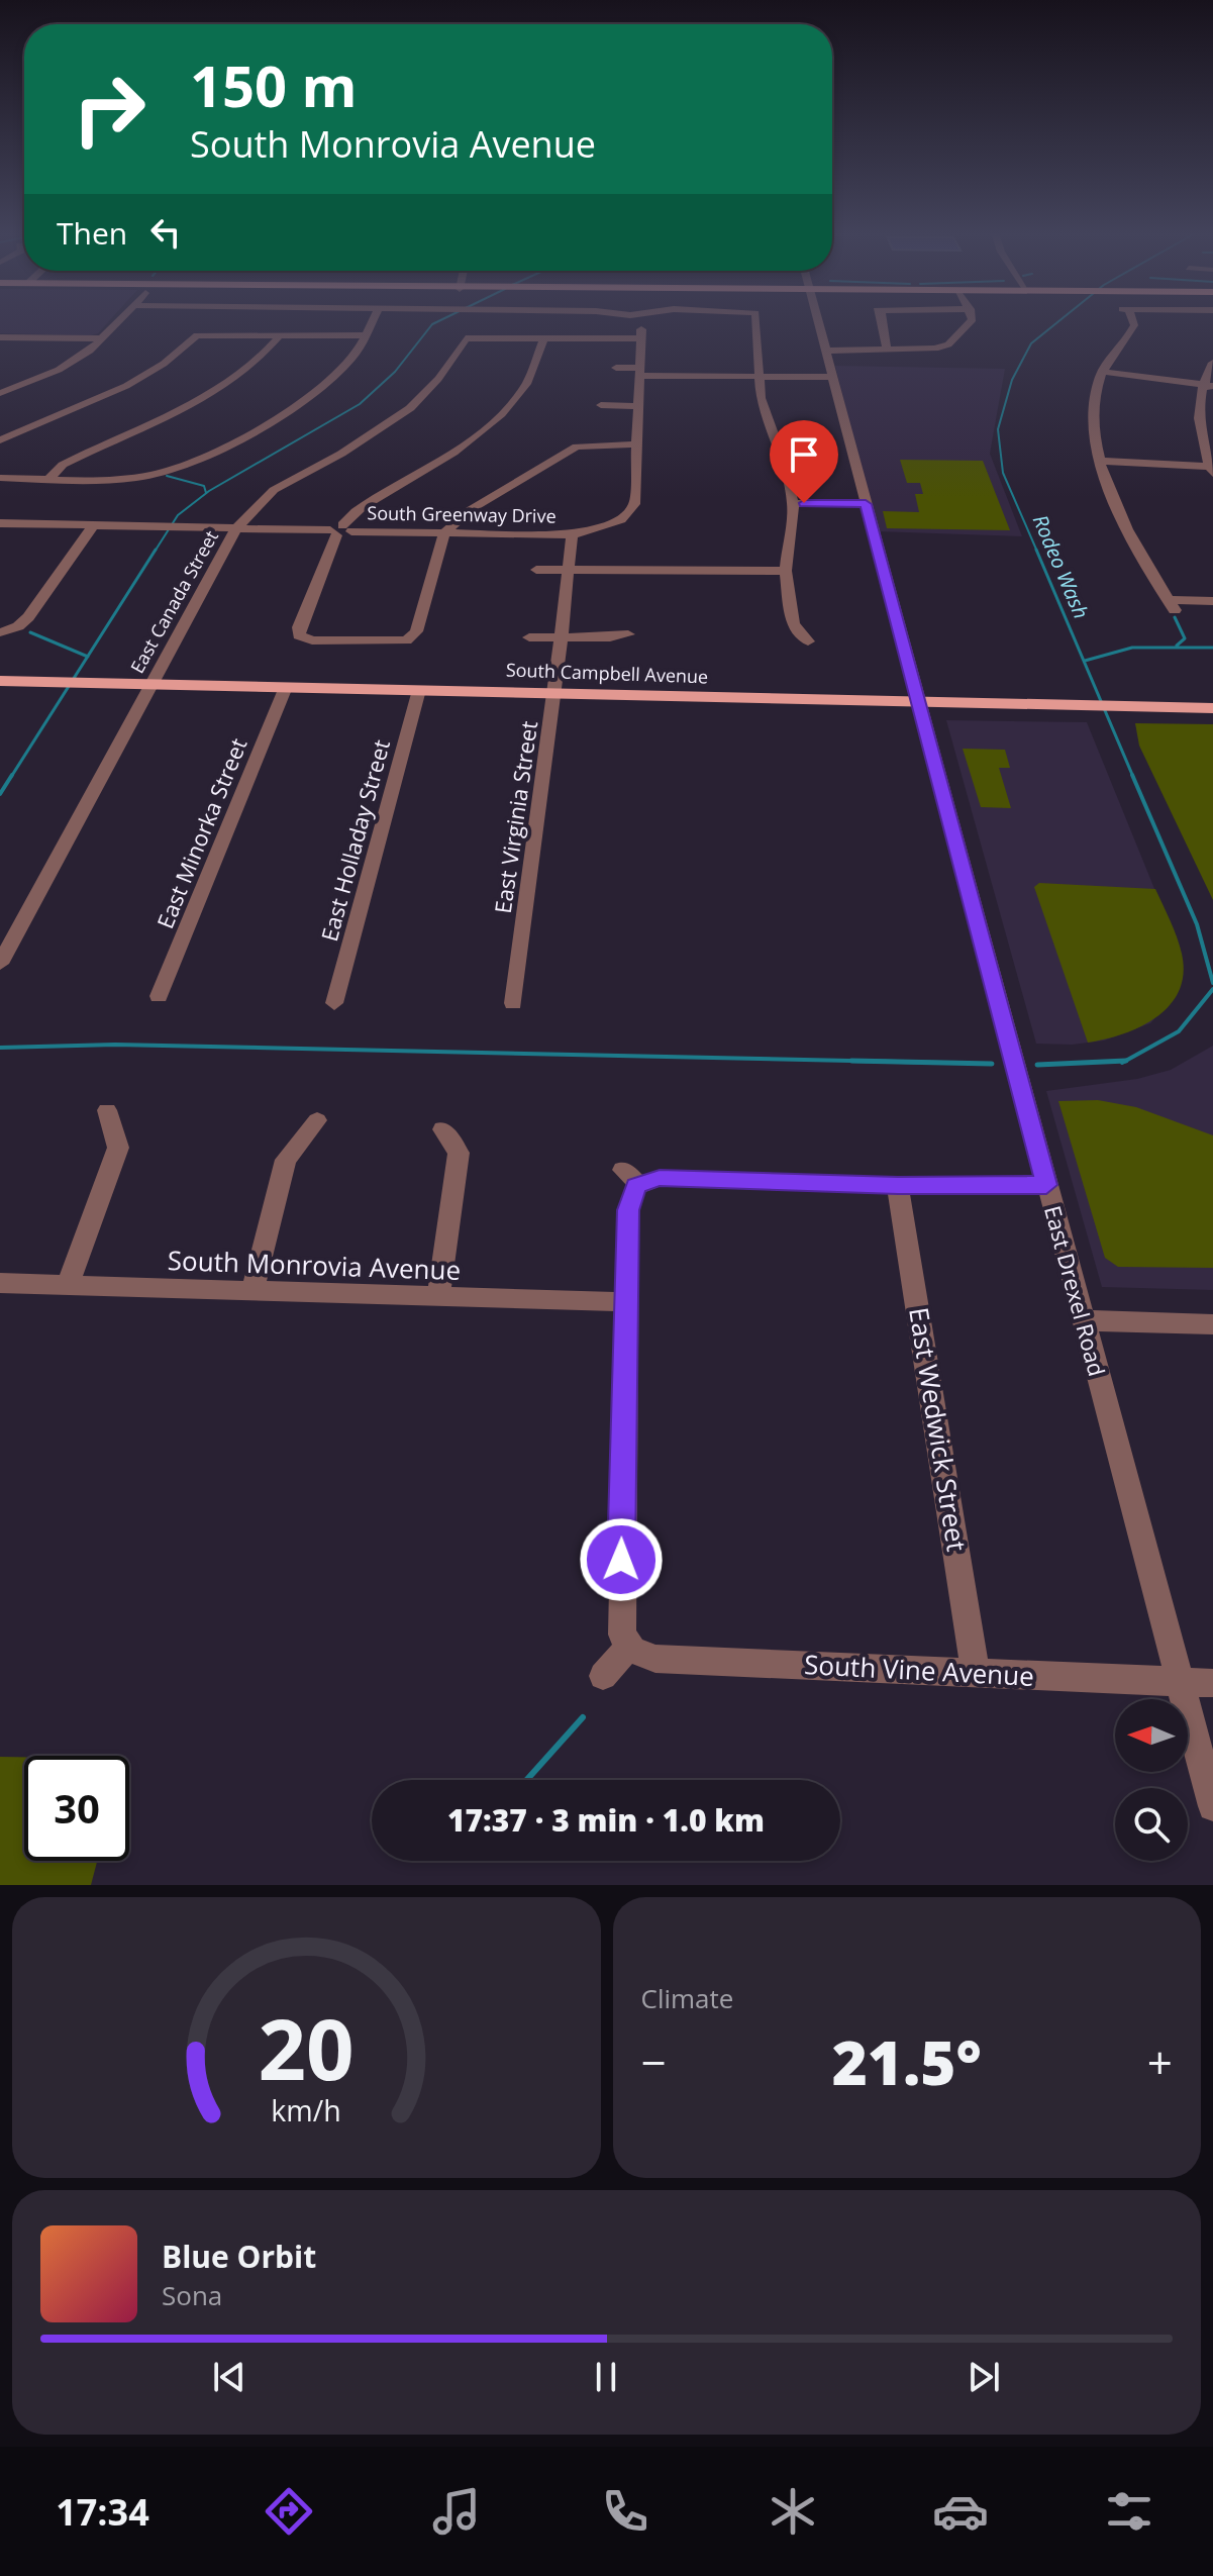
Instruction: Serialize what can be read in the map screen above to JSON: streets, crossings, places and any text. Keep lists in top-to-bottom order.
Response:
{
  "streets": {
    "main road": ["South Campbell Avenue"],
    "street": [
      "South Greenway Drive",
      "East Canada Street",
      "East Virginia Street",
      "East Minorka Street",
      "East Holladay Street",
      "South Monrovia Avenue",
      "East Drexel Road",
      "East Wedwick Street",
      "South Vine Avenue"
    ]
  },
  "crossings": [
    ["South Greenway Drive", "East Canada Street"],
    ["South Greenway Drive", "East Virginia Street"],
    ["East Canada Street", "South Campbell Avenue"],
    ["South Campbell Avenue", "East Virginia Street"],
    ["South Campbell Avenue", "East Minorka Street"],
    ["South Campbell Avenue", "East Holladay Street"],
    ["South Campbell Avenue", "East Drexel Road"],
    ["East Drexel Road", "South Vine Avenue"],
    ["East Wedwick Street", "South Vine Avenue"]
  ],
  "water": ["Rodeo Wash"],
  "north": "left",
  "page": {
    "turn": ["150 m", "South Monrovia Avenue"],
    "then": "Then",
    "limit": "30",
    "trip": "17:37 · 3 min · 1.0 km",
    "tile": "Climate",
    "heat": ["−", "21.5°", "+"],
    "song": ["Blue Orbit", "Sona"],
    "tabs": "17:34",
    "gauge": ["20", "km/h"]
  }
}
